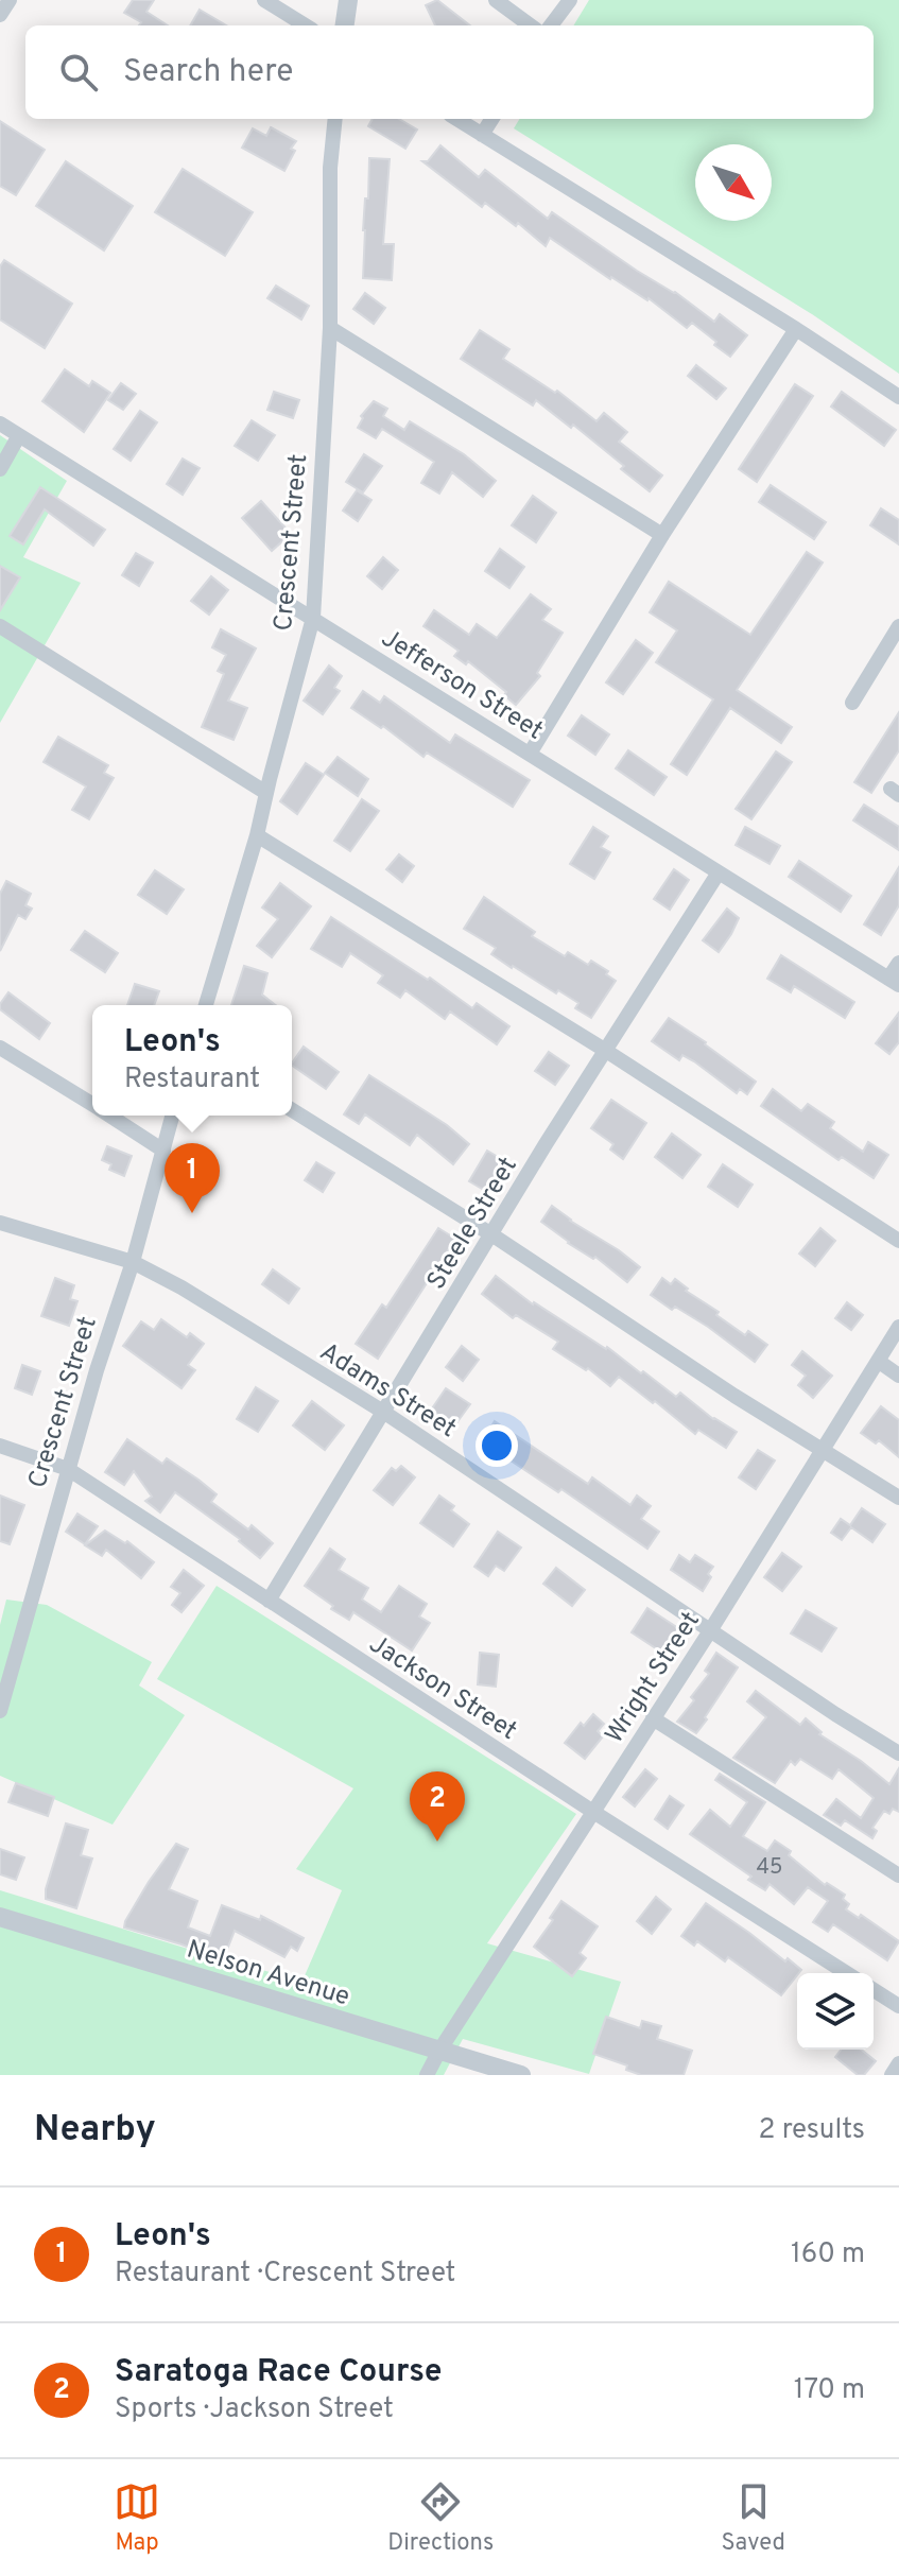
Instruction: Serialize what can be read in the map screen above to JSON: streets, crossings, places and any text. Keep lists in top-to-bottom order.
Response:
{
  "streets": {
    "street": [
      "Crescent Street",
      "Jefferson Street",
      "Steele Street",
      "Adams Street",
      "Wright Street",
      "Jackson Street",
      "Nelson Avenue"
    ]
  },
  "crossings": [
    ["Crescent Street", "Jefferson Street"],
    ["Crescent Street", "Adams Street"],
    ["Crescent Street", "Jackson Street"],
    ["Jefferson Street", "Steele Street"],
    ["Steele Street", "Adams Street"],
    ["Steele Street", "Jackson Street"],
    ["Adams Street", "Wright Street"],
    ["Wright Street", "Jackson Street"],
    ["Wright Street", "Nelson Avenue"]
  ],
  "house_numbers": ["45"],
  "north": "bottom right",
  "page": {
    "search": "Search here",
    "popup": ["Leon's", "Restaurant"],
    "pins": ["1", "2"],
    "heading": ["Nearby", "2 results"],
    "list": [
      {
        "mark": "1",
        "name": "Leon's",
        "note": "Restaurant · Crescent Street",
        "value": "160 m"
      },
      {
        "mark": "2",
        "name": "Saratoga Race Course",
        "note": "Sports · Jackson Street",
        "value": "170 m"
      }
    ],
    "nav": ["Map", "Directions", "Saved"]
  }
}
